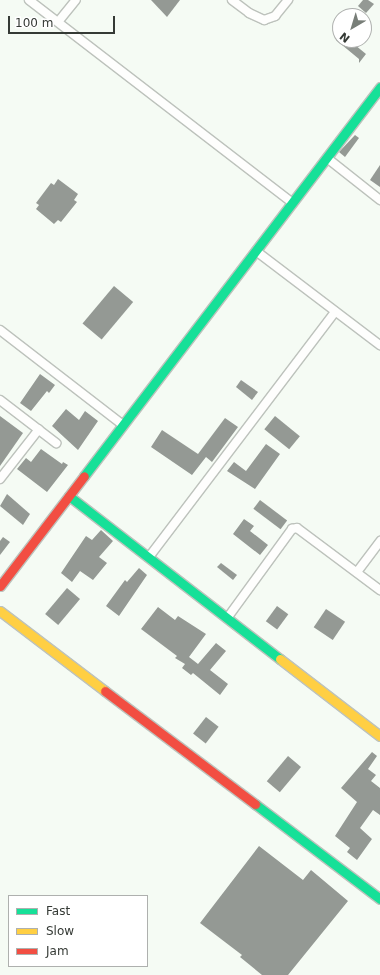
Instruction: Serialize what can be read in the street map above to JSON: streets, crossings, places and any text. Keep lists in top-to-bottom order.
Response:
{
  "legend": ["Fast", "Slow", "Jam"],
  "scale_bar": "100 m",
  "north": "bottom left"
}
